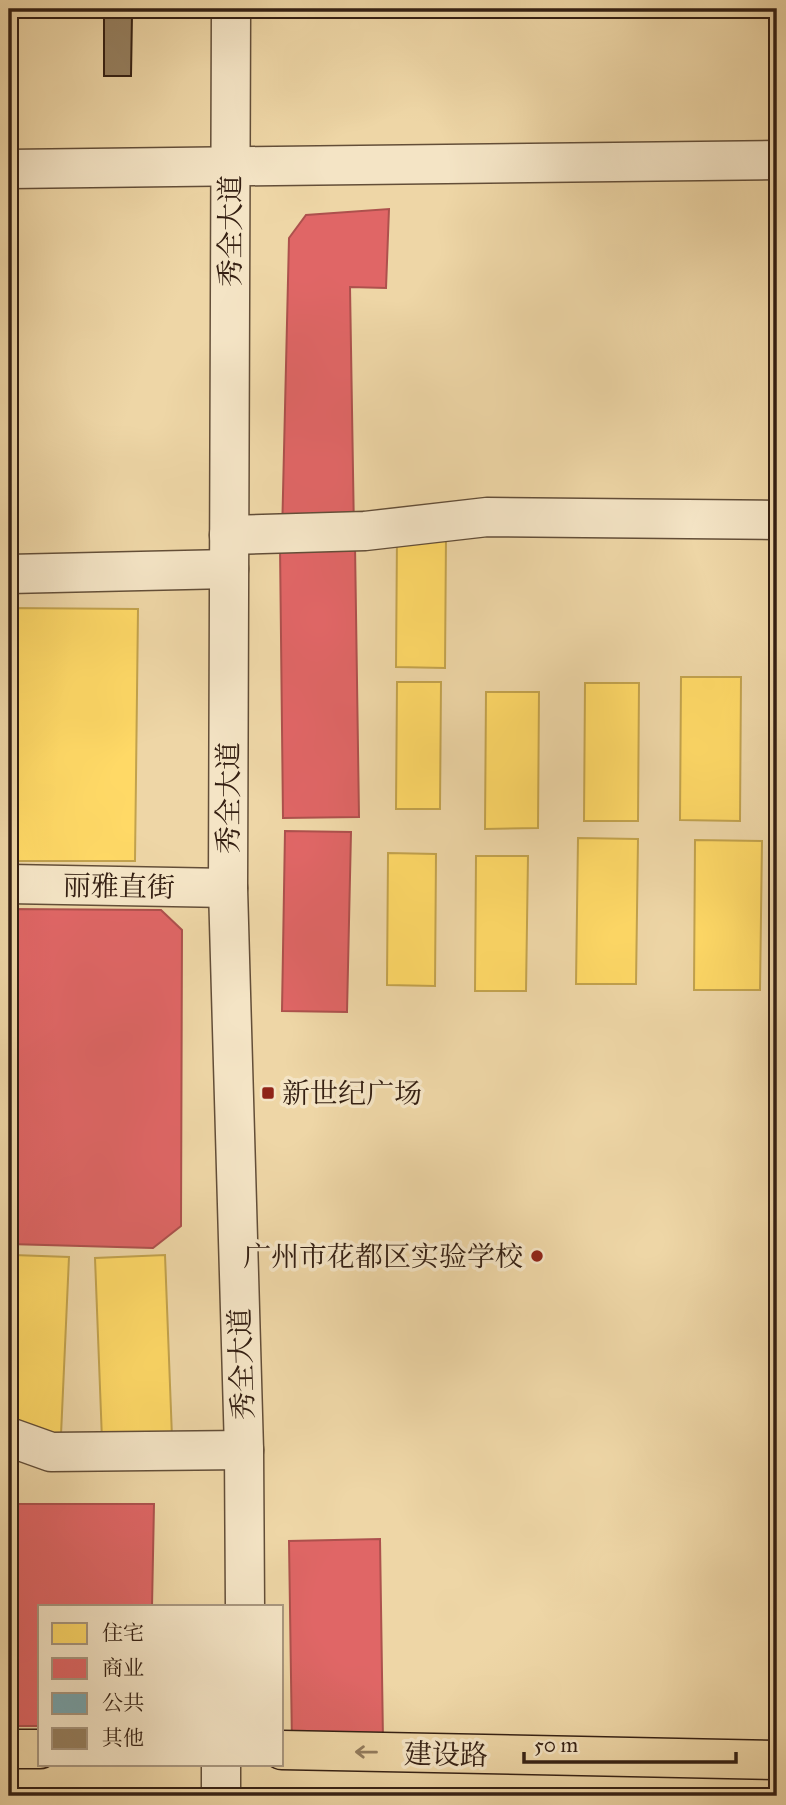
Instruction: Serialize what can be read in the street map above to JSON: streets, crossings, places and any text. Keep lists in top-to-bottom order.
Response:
{
  "streets": {
    "main road": ["建设路"],
    "street": ["秀全大道", "丽雅直街"]
  },
  "crossings": [
    ["秀全大道", "丽雅直街"]
  ],
  "one_way": ["建设路"],
  "places": {
    "transit": ["新世纪广场"],
    "other": ["广州市花都区实验学校"]
  },
  "legend": [
    "住宅",
    "商业",
    "公共",
    "其他"
  ],
  "scale_bar": "50 m"
}
